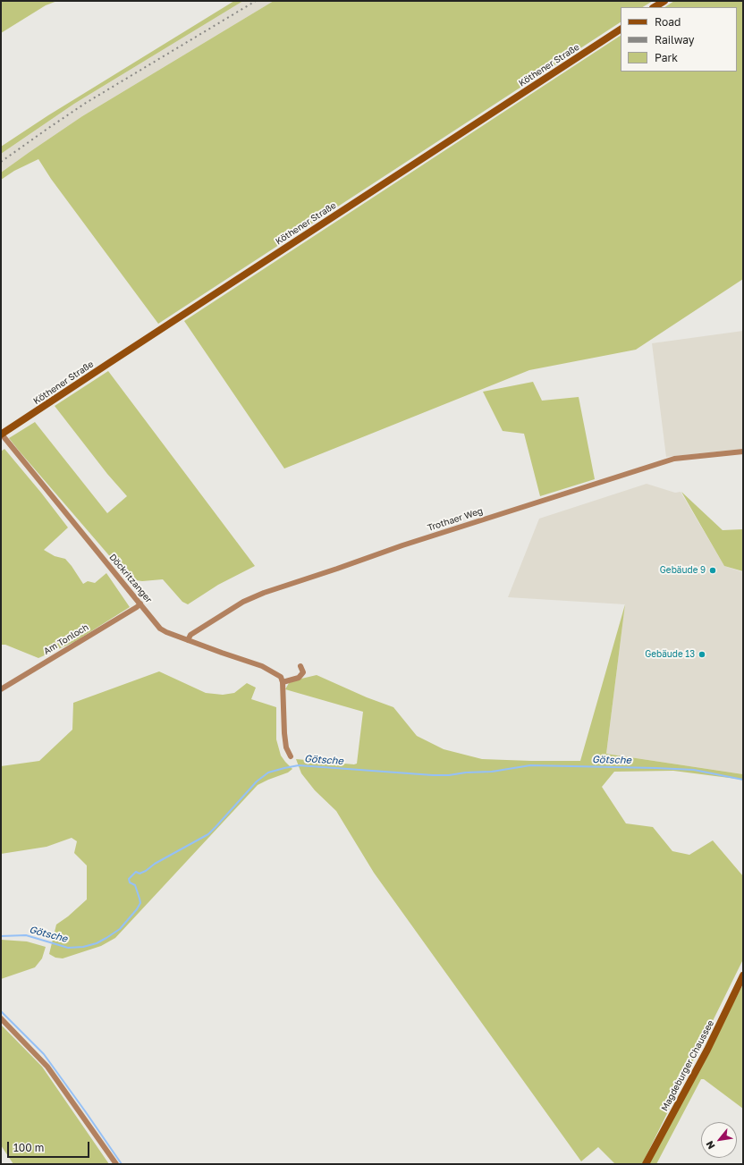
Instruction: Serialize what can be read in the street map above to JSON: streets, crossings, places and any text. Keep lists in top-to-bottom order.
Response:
{
  "streets": {
    "main road": ["Köthener Straße", "Magdeburger Chaussee"],
    "street": ["Trothaer Weg", "Döckritzanger", "Am Tonloch"]
  },
  "crossings": [
    ["Köthener Straße", "Döckritzanger"],
    ["Trothaer Weg", "Döckritzanger"],
    ["Döckritzanger", "Am Tonloch"]
  ],
  "water": ["Götsche"],
  "places": ["Gebäude 9", "Gebäude 13"],
  "legend": ["Road", "Railway", "Park"],
  "scale_bar": "100 m",
  "north": "bottom left"
}
